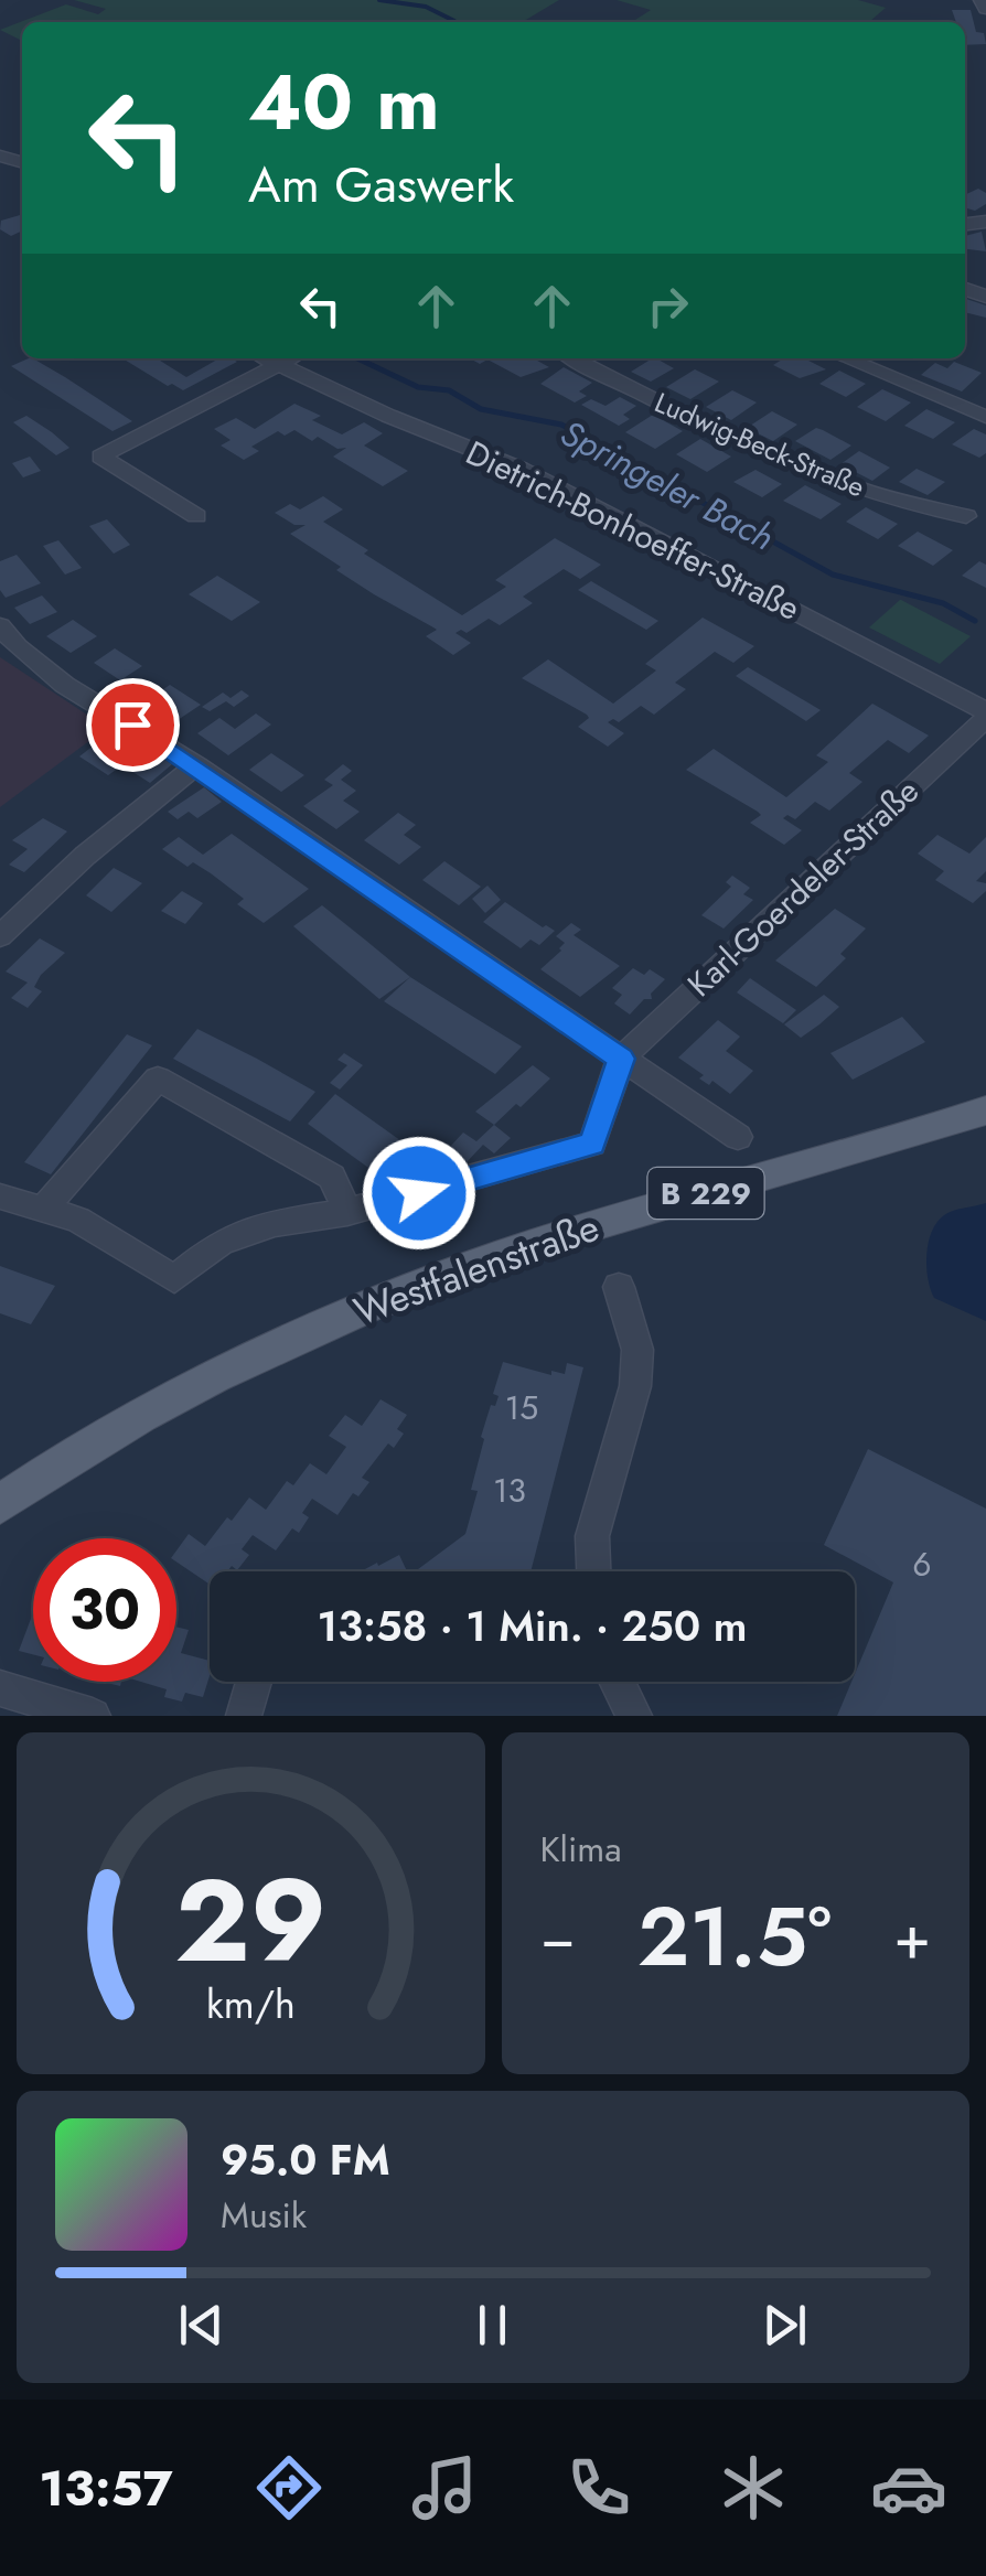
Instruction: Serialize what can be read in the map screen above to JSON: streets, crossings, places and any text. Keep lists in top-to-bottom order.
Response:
{
  "streets": {
    "main road": ["B 229", "Westfalenstraße"],
    "street": ["Ludwig-Beck-Straße", "Dietrich-Bonhoeffer-Straße", "Karl-Goerdeler-Straße"]
  },
  "crossings": [
    ["Dietrich-Bonhoeffer-Straße", "Karl-Goerdeler-Straße"]
  ],
  "water": ["Springeler Bach"],
  "house_numbers": ["15", "13", "6"],
  "page": {
    "turn": ["40 m", "Am Gaswerk"],
    "limit": "30",
    "trip": "13:58 · 1 Min. · 250 m",
    "tile": "Klima",
    "heat": ["−", "21.5°", "+"],
    "song": ["95.0 FM", "Musik"],
    "tabs": "13:57",
    "gauge": ["29", "km/h"]
  }
}
